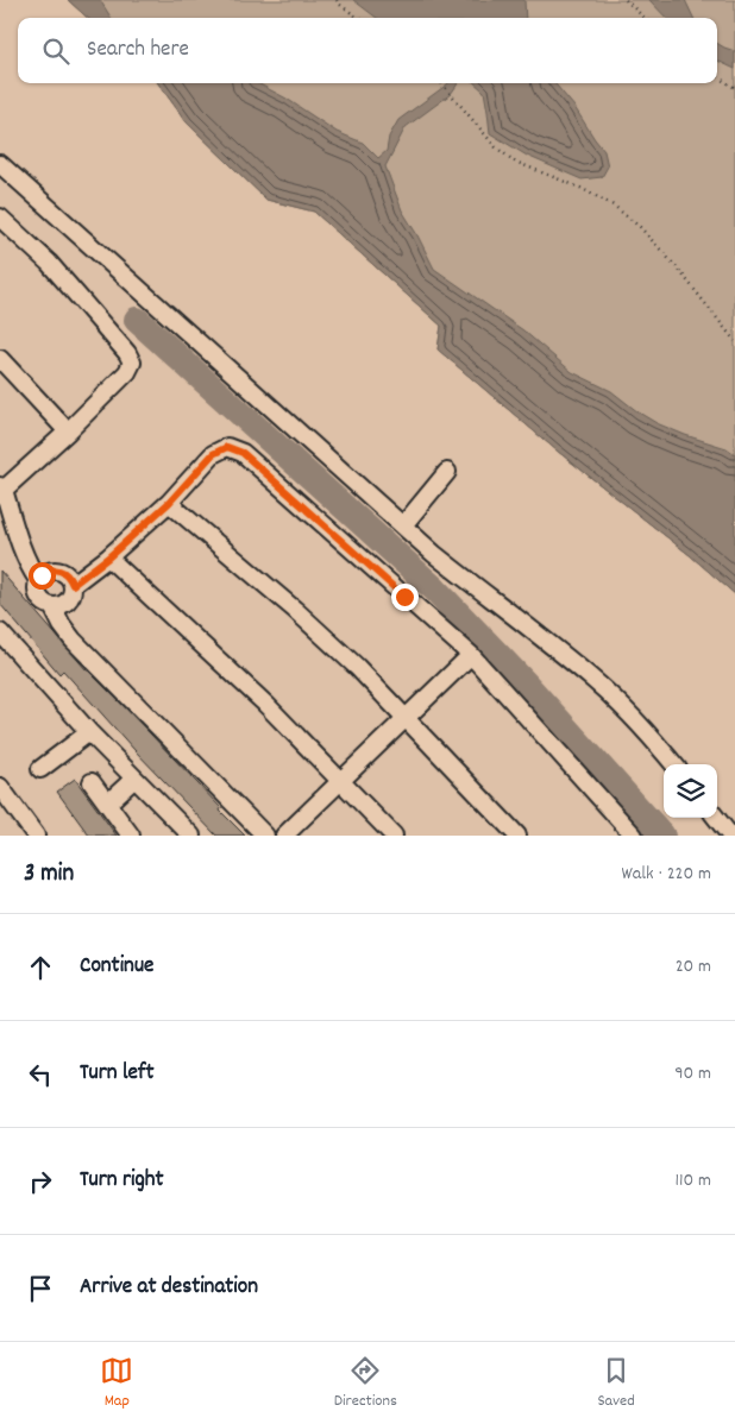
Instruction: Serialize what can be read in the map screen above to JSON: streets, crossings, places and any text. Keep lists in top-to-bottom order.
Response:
{
  "page": {
    "search": "Search here",
    "heading": ["3 min", "Walk · 220 m"],
    "list": [
      ["Continue", "20 m"],
      ["Turn left", "90 m"],
      ["Turn right", "110 m"],
      "Arrive at destination"
    ],
    "nav": ["Map", "Directions", "Saved"]
  }
}
